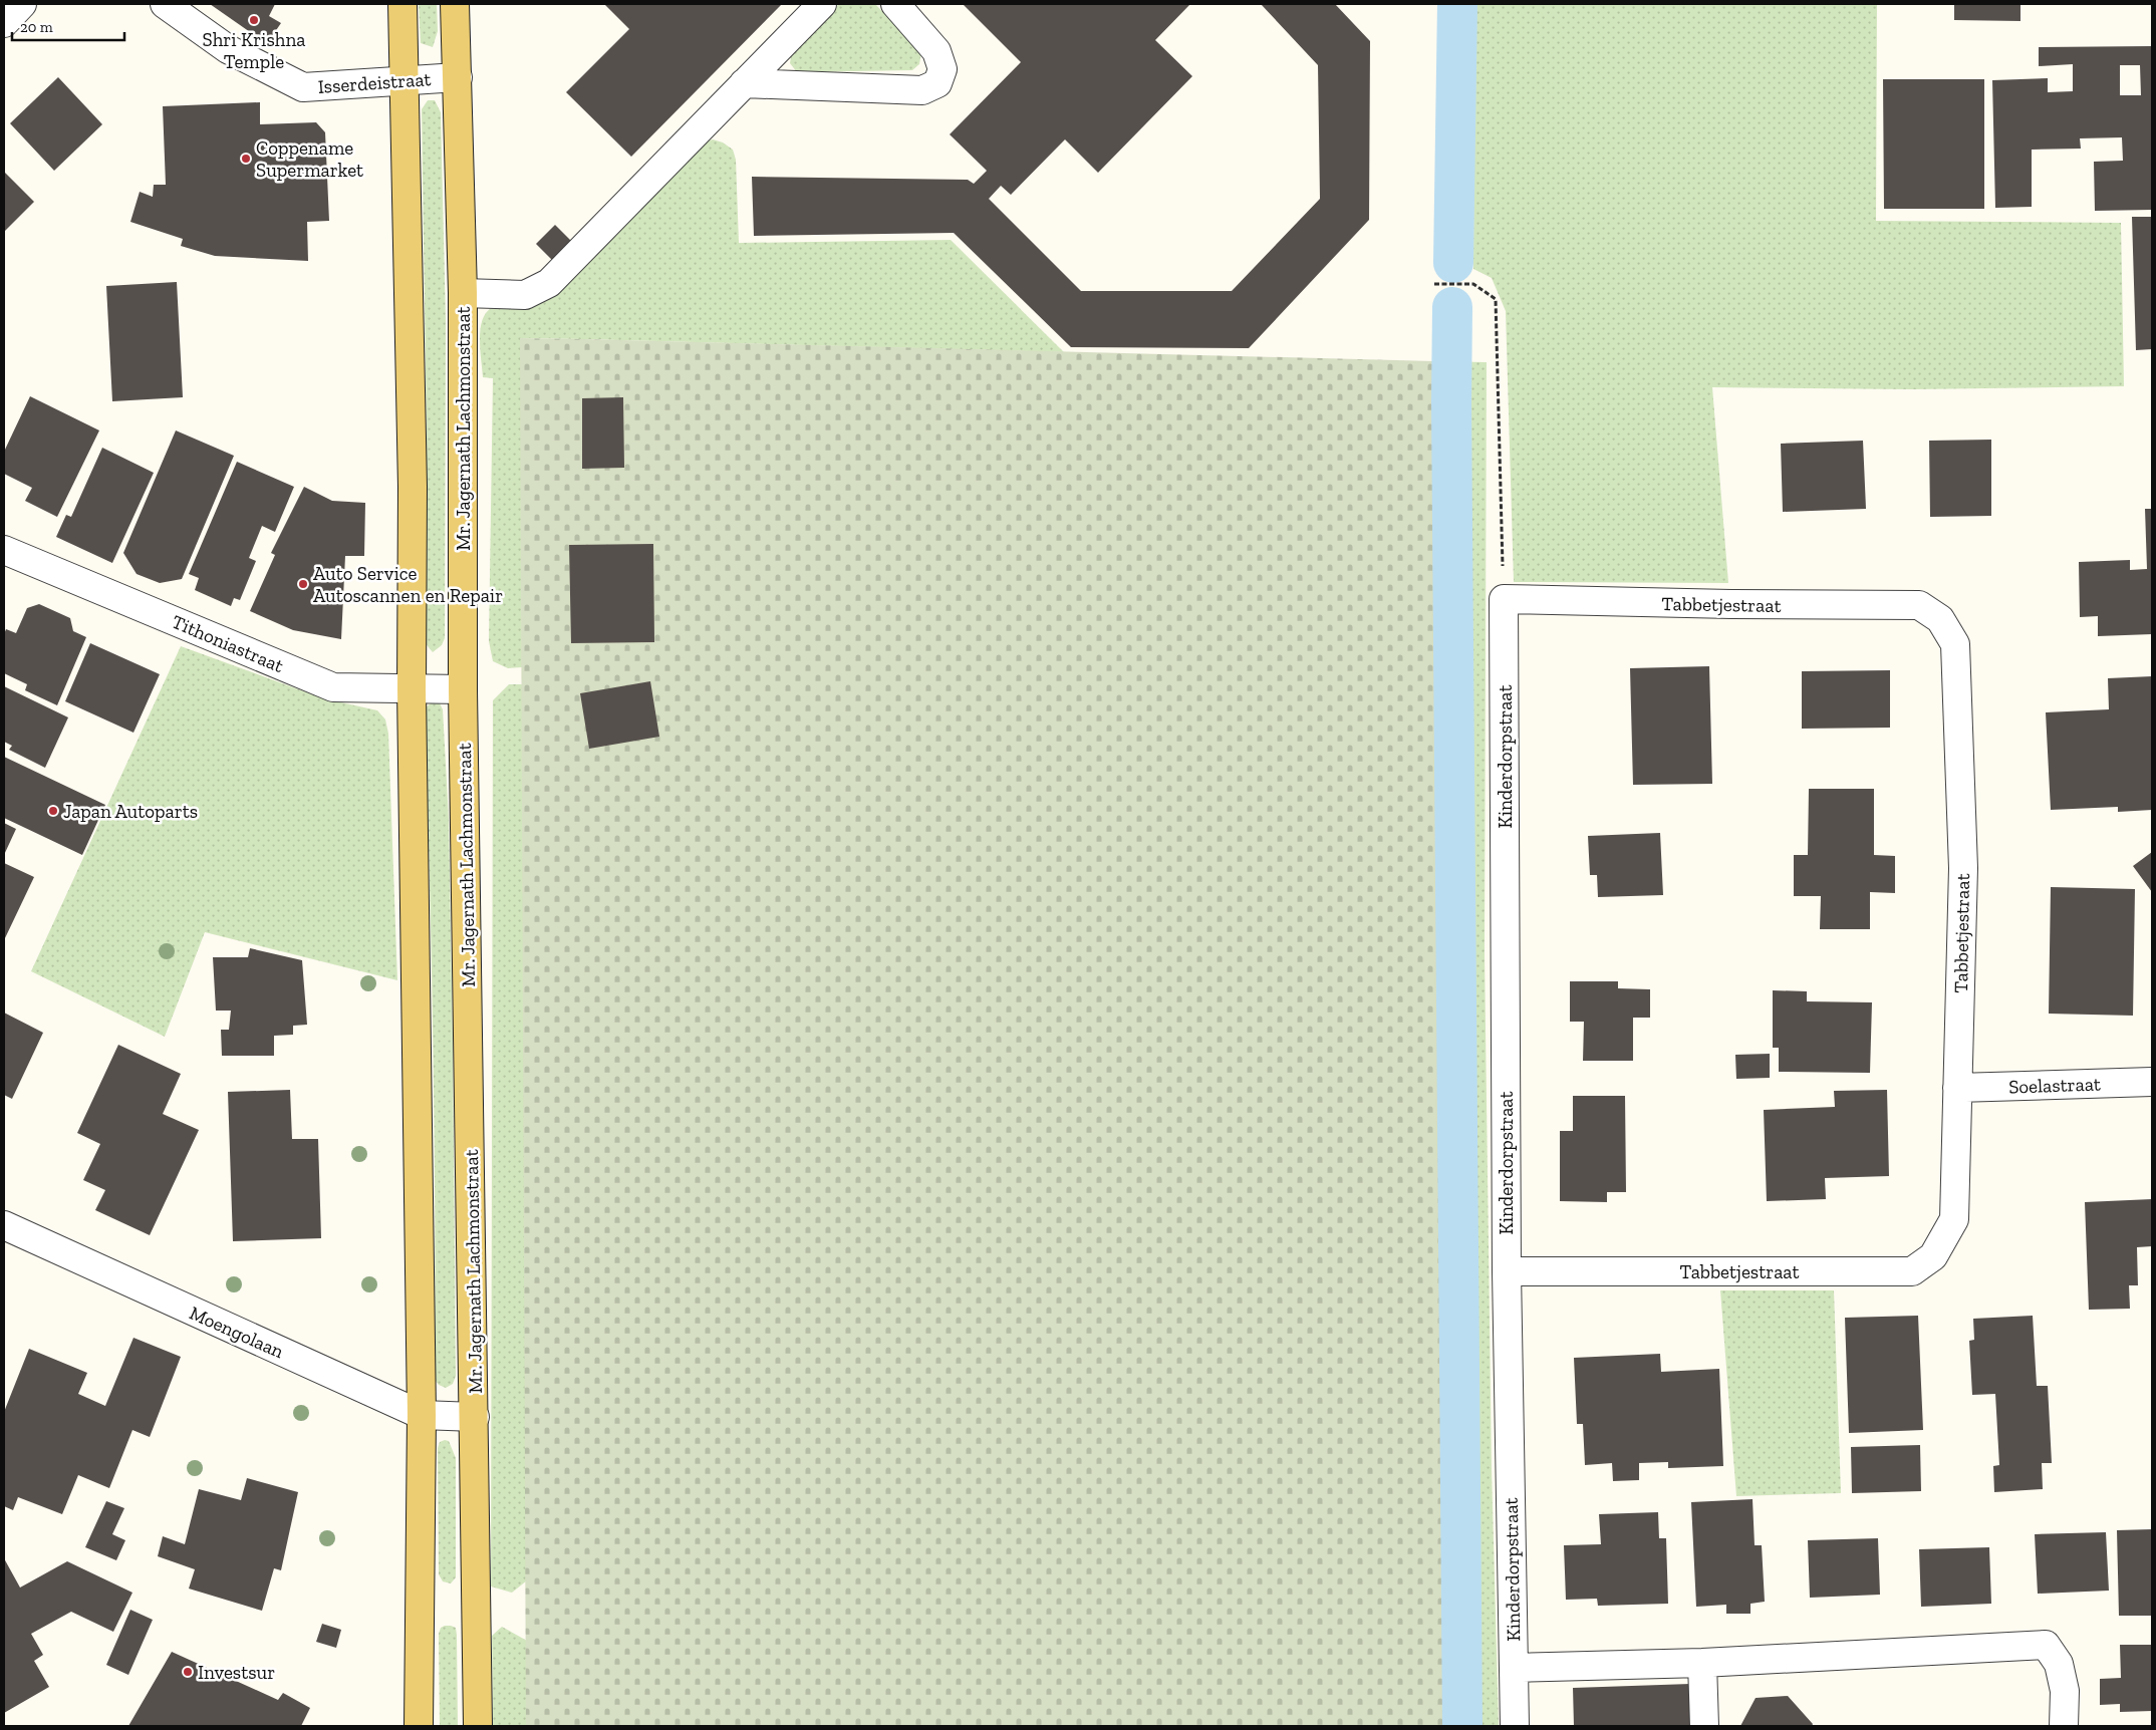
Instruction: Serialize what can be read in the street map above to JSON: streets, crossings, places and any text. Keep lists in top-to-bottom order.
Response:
{
  "streets": {
    "main road": ["Mr. Jagernath Lachmonstraat"],
    "street": [
      "Isserdeistraat",
      "Tabbetjestraat",
      "Tithoniastraat",
      "Kinderdorpstraat",
      "Soelastraat",
      "Moengolaan"
    ]
  },
  "crossings": [
    ["Isserdeistraat", "Mr. Jagernath Lachmonstraat"],
    ["Mr. Jagernath Lachmonstraat", "Tithoniastraat"],
    ["Mr. Jagernath Lachmonstraat", "Moengolaan"],
    ["Tabbetjestraat", "Kinderdorpstraat"],
    ["Tabbetjestraat", "Soelastraat"]
  ],
  "places": [
    "Shri Krishna Temple",
    "Coppename Supermarket",
    "Auto Service Autoscannen en Repair",
    "Japan Autoparts",
    "Investsur"
  ],
  "scale_bar": "20 m"
}
